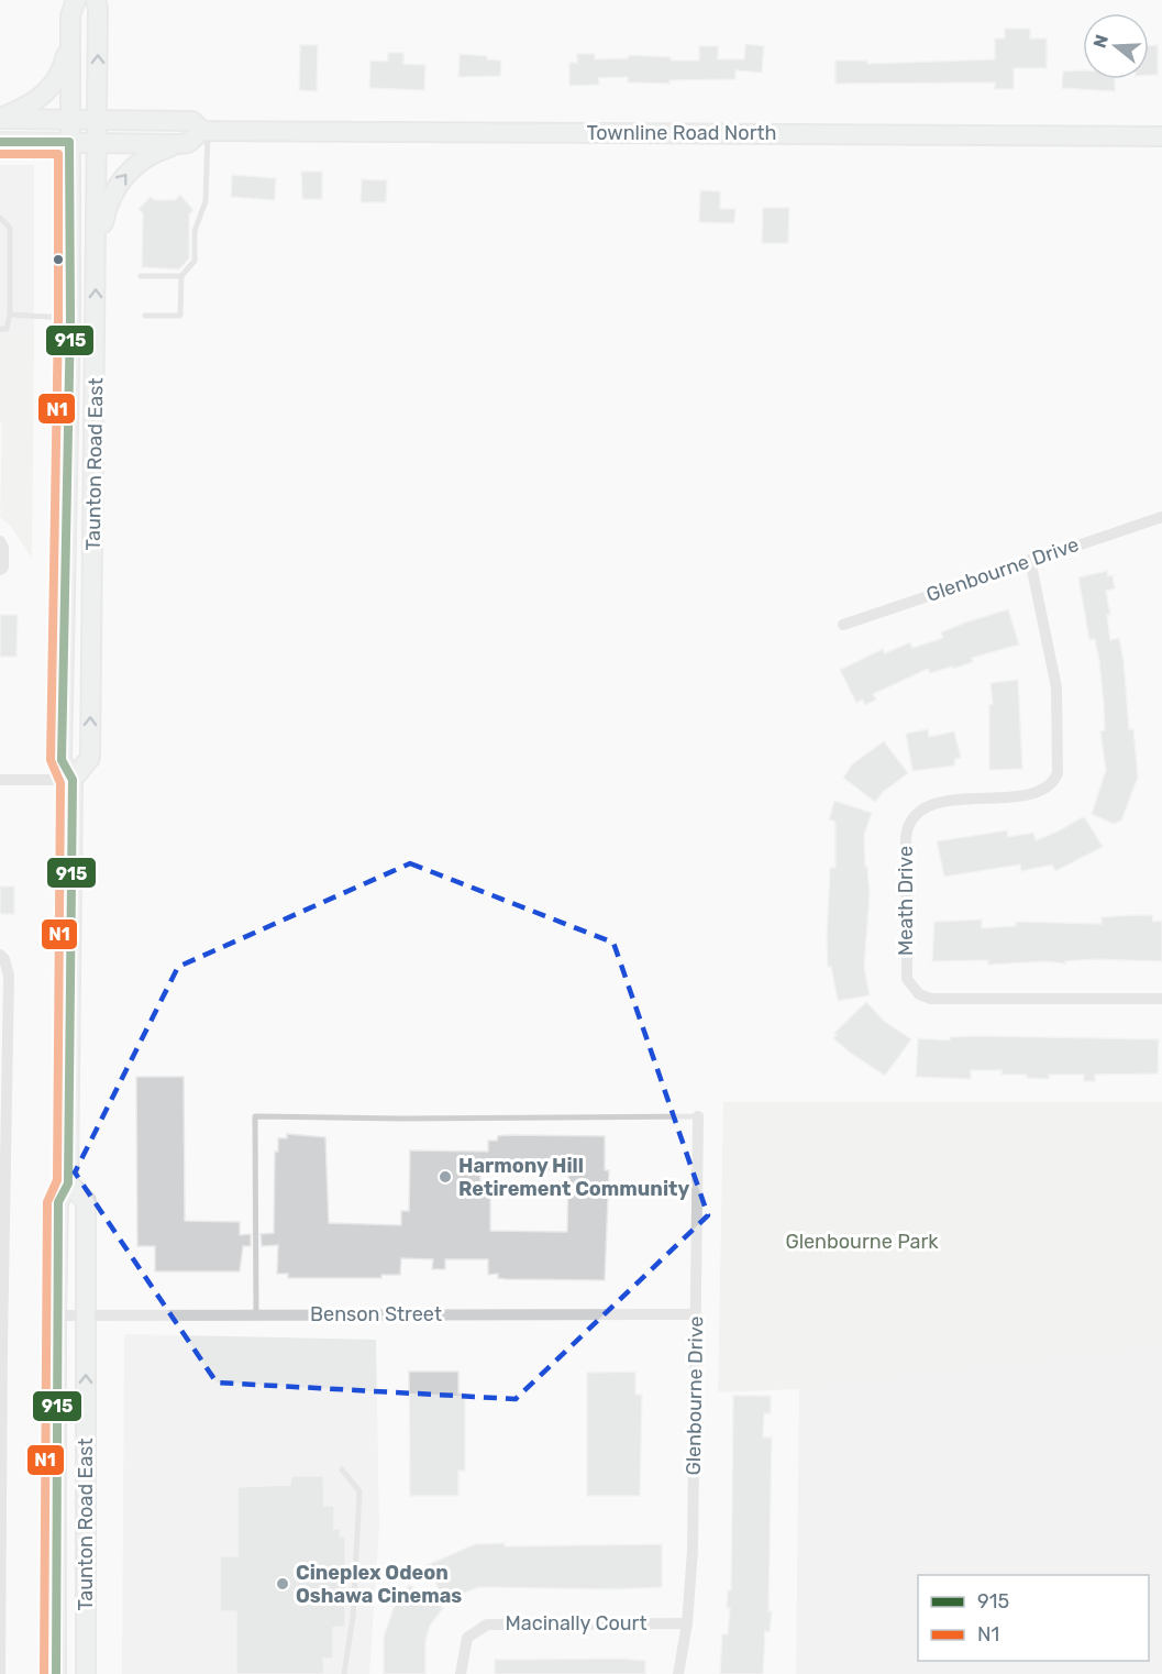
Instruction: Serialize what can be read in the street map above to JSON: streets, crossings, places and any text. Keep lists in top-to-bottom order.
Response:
{
  "streets": {
    "main road": ["Townline Road North", "Taunton Road East"],
    "street": [
      "Glenbourne Drive",
      "Meath Drive",
      "Benson Street",
      "Macinally Court"
    ]
  },
  "crossings": [
    ["Townline Road North", "Taunton Road East"],
    ["Taunton Road East", "Benson Street"],
    ["Glenbourne Drive", "Meath Drive"],
    ["Glenbourne Drive", "Benson Street"],
    ["Glenbourne Drive", "Macinally Court"]
  ],
  "parks": ["Glenbourne Park"],
  "places": ["Harmony Hill Retirement Community", "Cineplex Odeon Oshawa Cinemas"],
  "lines": ["transit line 915", "transit line N1"],
  "legend": ["915", "N1"],
  "north": "left"
}
